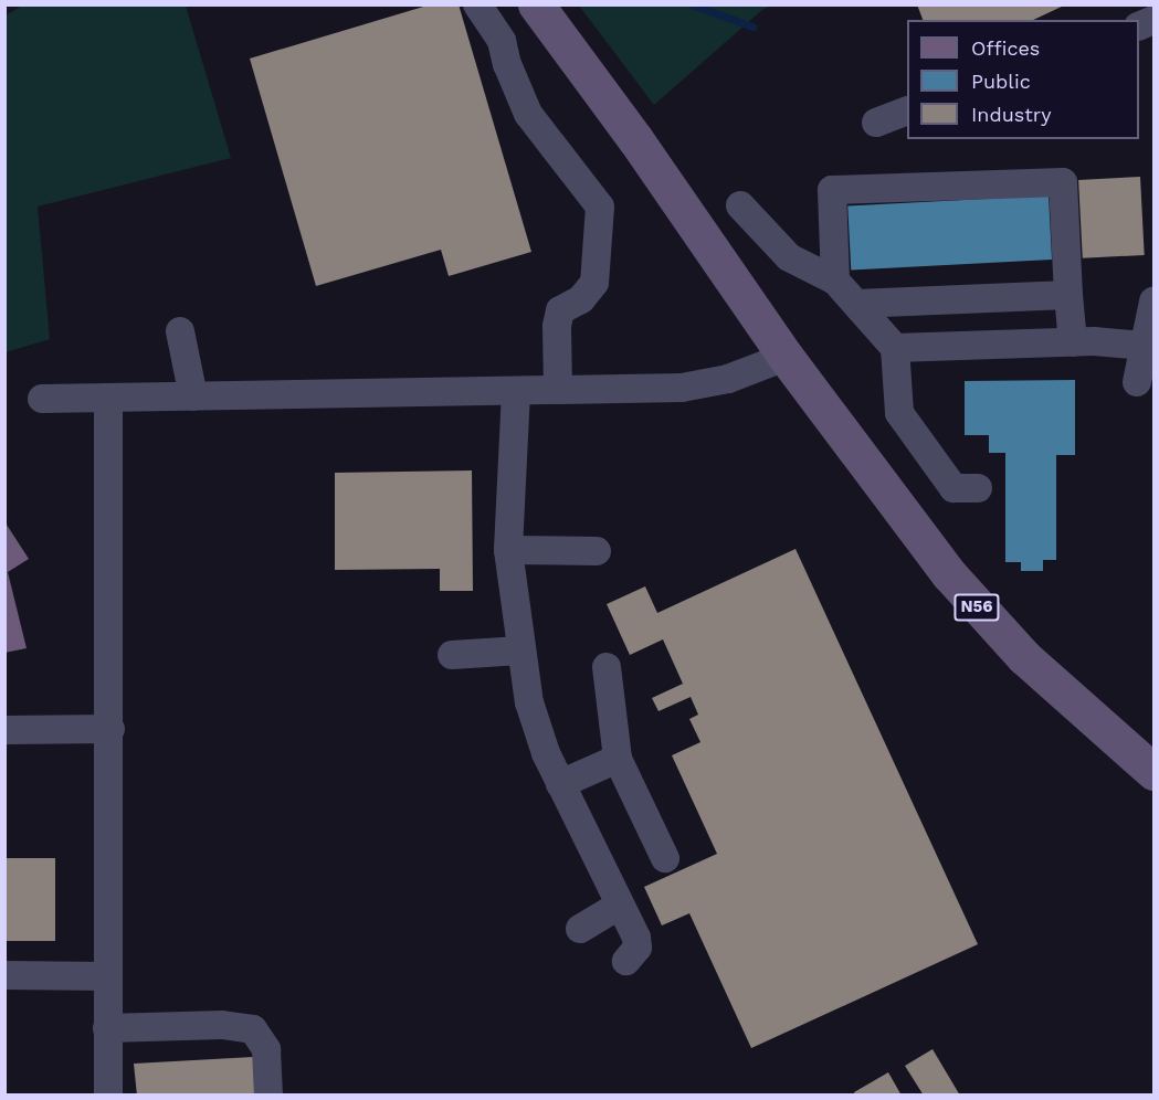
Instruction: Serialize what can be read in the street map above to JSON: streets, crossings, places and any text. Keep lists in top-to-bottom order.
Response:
{
  "streets": {
    "main road": ["N56"]
  },
  "legend": ["Offices", "Public", "Industry"]
}
